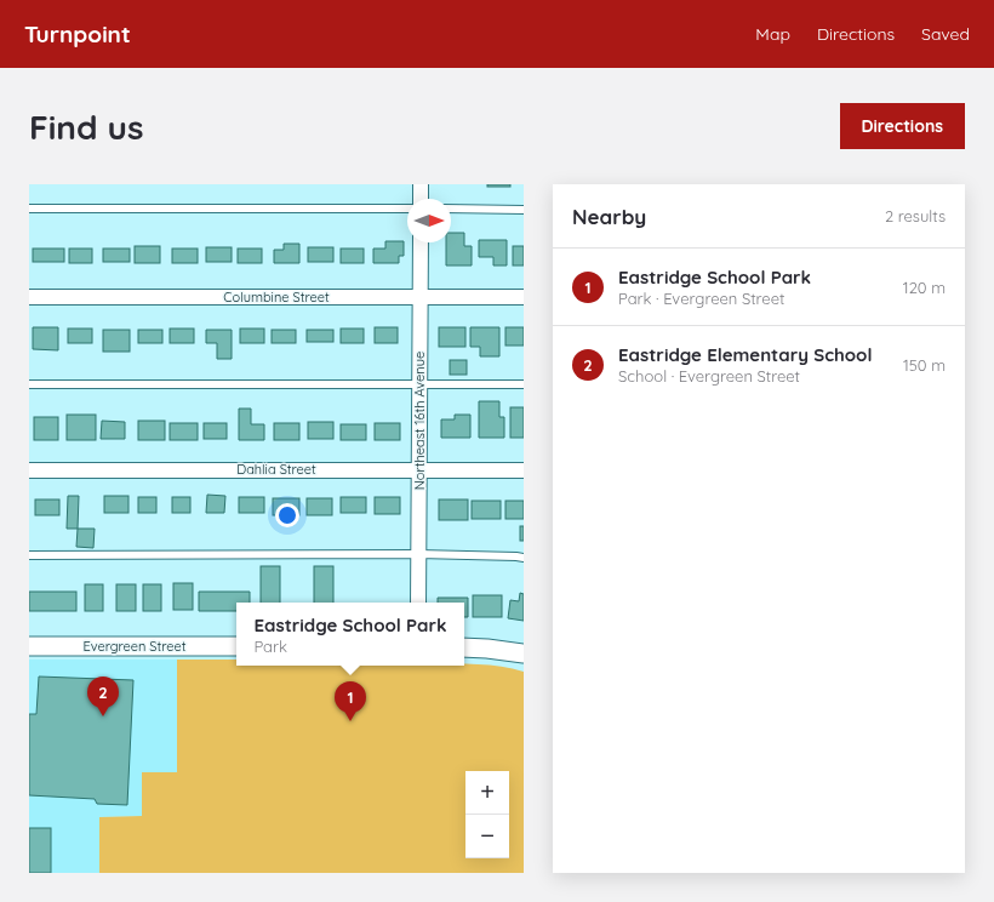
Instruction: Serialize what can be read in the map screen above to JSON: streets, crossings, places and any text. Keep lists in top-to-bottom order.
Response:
{
  "streets": {
    "street": [
      "Columbine Street",
      "Northeast 16th Avenue",
      "Dahlia Street",
      "Evergreen Street"
    ]
  },
  "crossings": [
    ["Columbine Street", "Northeast 16th Avenue"],
    ["Northeast 16th Avenue", "Dahlia Street"]
  ],
  "north": "right",
  "page": {
    "header": "Turnpoint",
    "nav": ["Map", "Directions", "Saved"],
    "buttons": "Directions",
    "title": "Find us",
    "heading": ["Nearby", "2 results"],
    "list": [
      {
        "mark": "1",
        "name": "Eastridge School Park",
        "note": "Park · Evergreen Street",
        "value": "120 m"
      },
      {
        "mark": "2",
        "name": "Eastridge Elementary School",
        "note": "School · Evergreen Street",
        "value": "150 m"
      }
    ],
    "popup": ["Eastridge School Park", "Park"],
    "pins": ["2", "1"],
    "map_buttons": ["+", "−"]
  }
}
